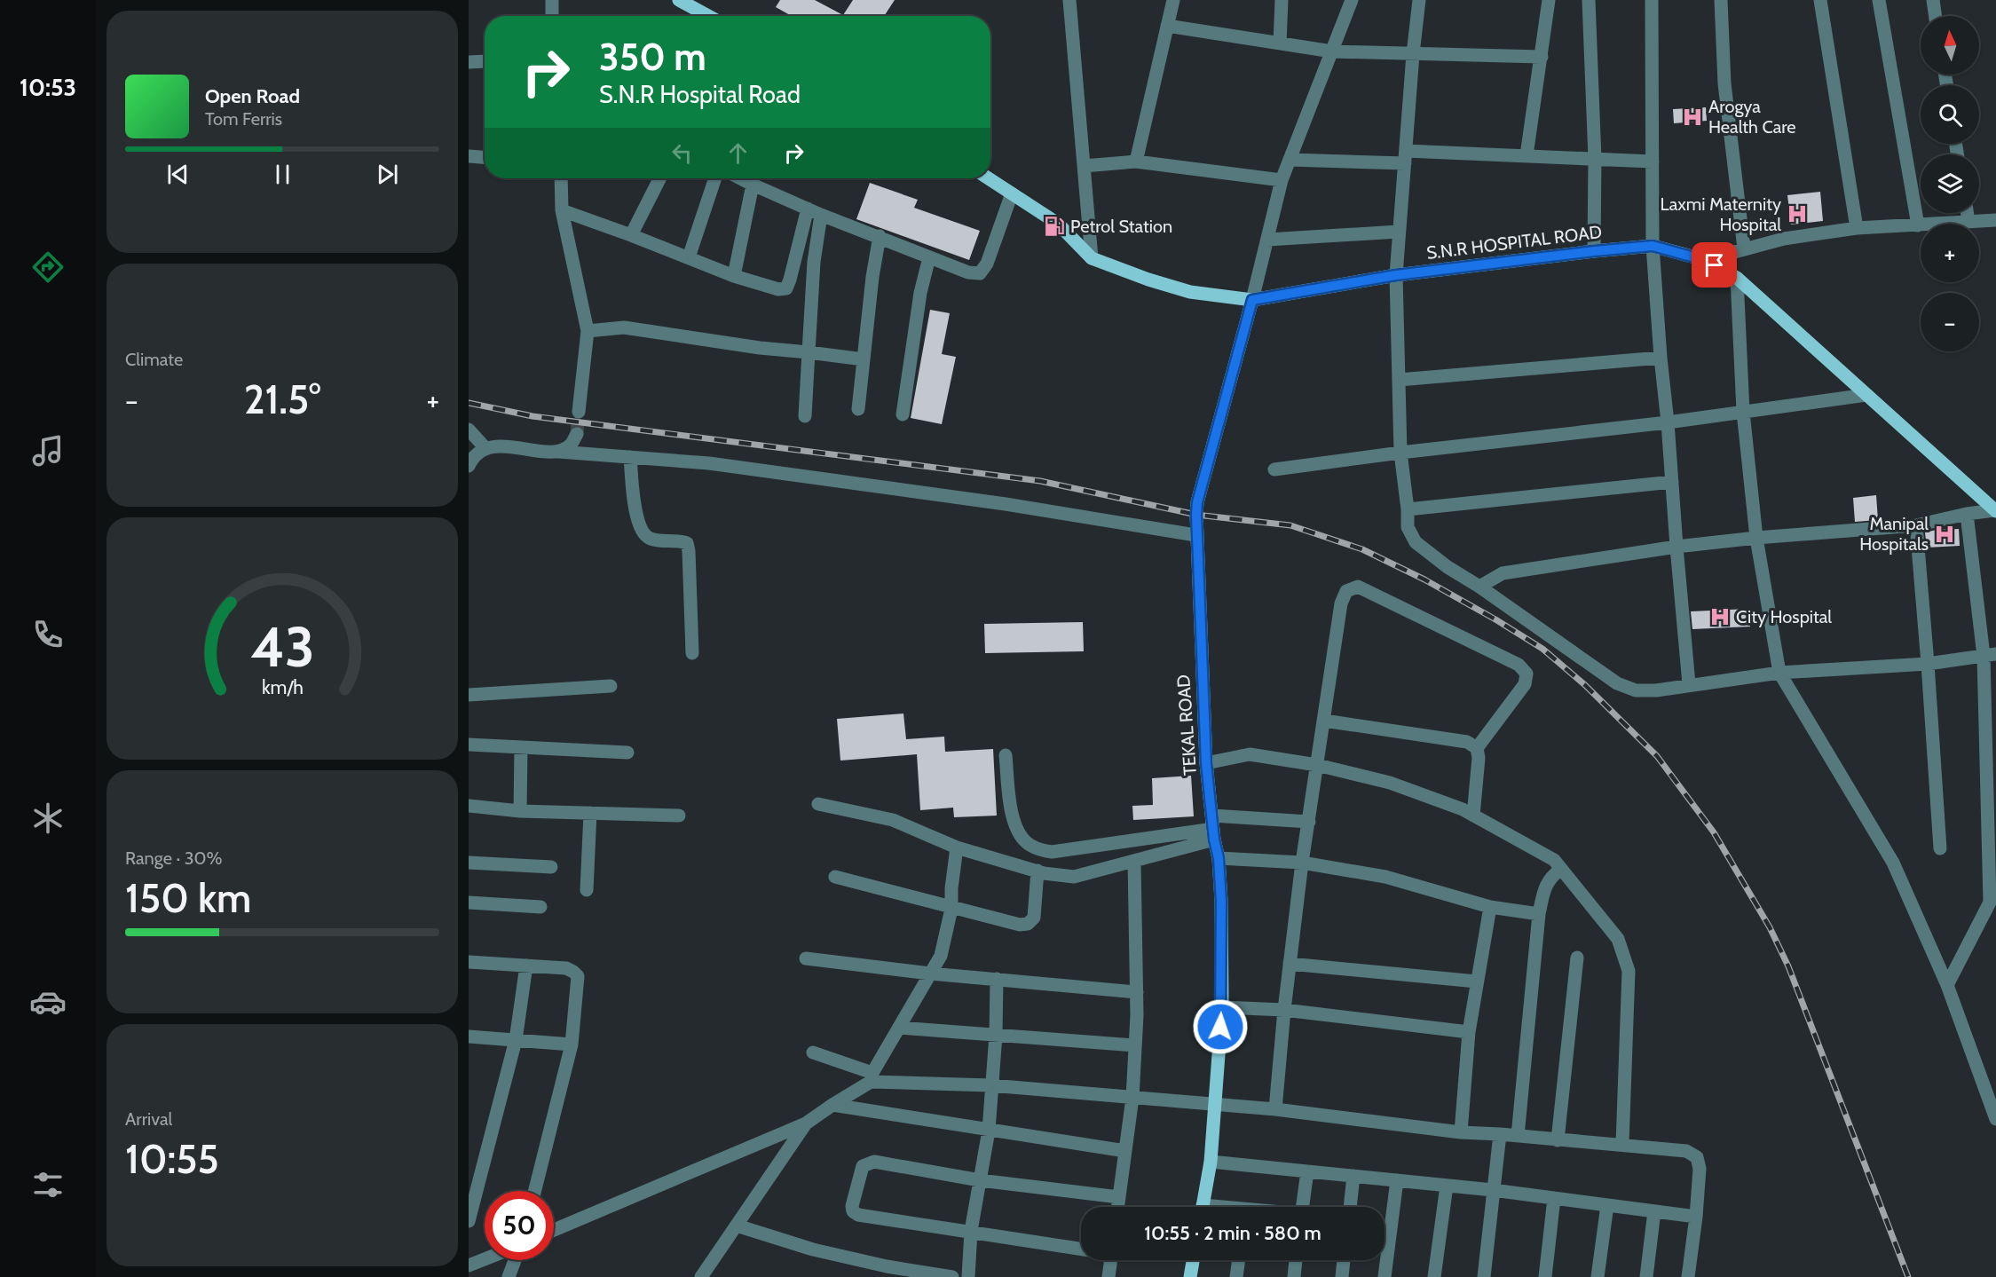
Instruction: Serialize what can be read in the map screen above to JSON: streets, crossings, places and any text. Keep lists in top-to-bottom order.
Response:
{
  "streets": {
    "main road": ["S.N.R HOSPITAL ROAD", "TEKAL ROAD"]
  },
  "crossings": [
    ["S.N.R HOSPITAL ROAD", "TEKAL ROAD"]
  ],
  "places": {
    "hospital": [
      "Arogya Health Care",
      "Laxmi Maternity Hospital",
      "Manipal Hospitals",
      "City Hospital"
    ],
    "fuel station": ["Petrol Station"]
  },
  "north": "top",
  "page": {
    "tabs": "10:53",
    "map_buttons": ["+", "−"],
    "turn": ["350 m", "S.N.R Hospital Road"],
    "song": ["Open Road", "Tom Ferris"],
    "tile": [
      "Climate",
      ["Range · 30%", "150 km"],
      ["Arrival", "10:55"]
    ],
    "heat": ["−", "21.5°", "+"],
    "limit": "50",
    "trip": "10:55 · 2 min · 580 m",
    "gauge": ["43", "km/h"]
  }
}
